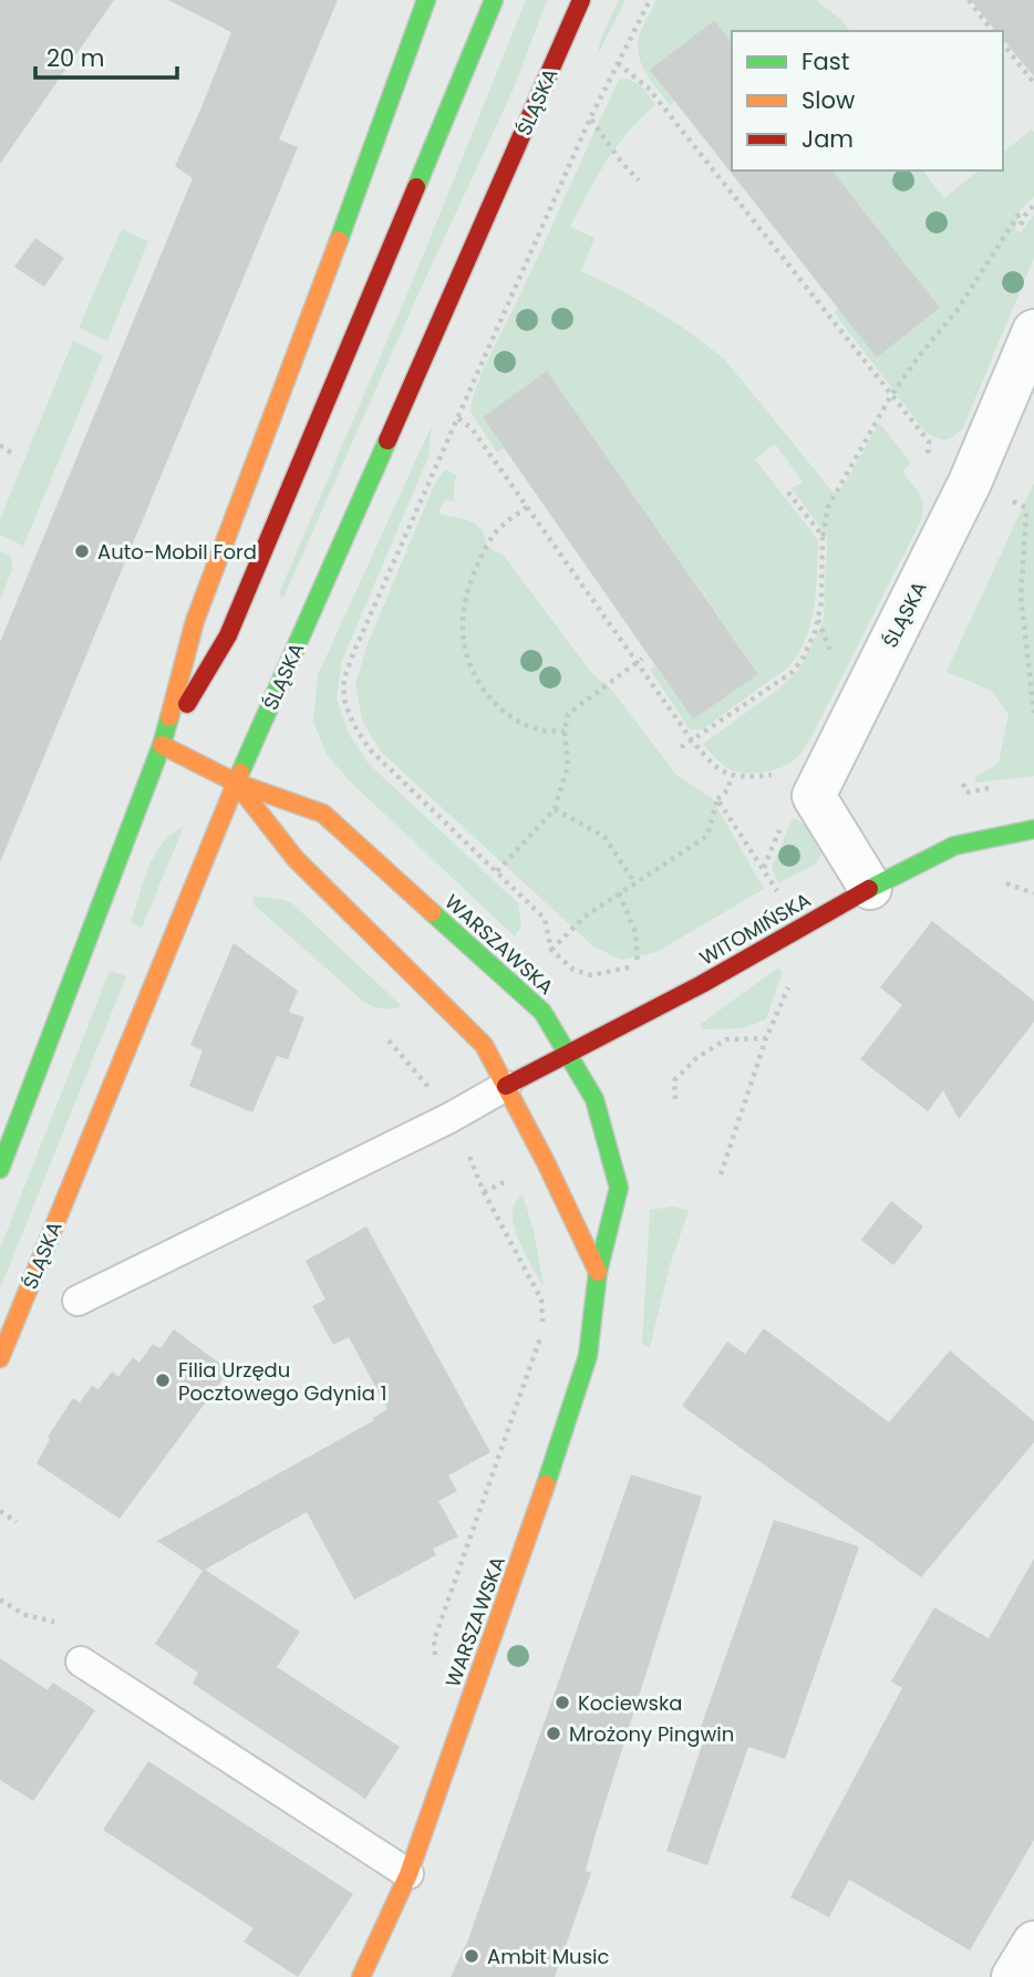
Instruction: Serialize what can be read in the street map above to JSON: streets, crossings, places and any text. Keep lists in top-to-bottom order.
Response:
{
  "streets": {
    "main road": ["ŚLĄSKA", "WITOMIŃSKA", "WARSZAWSKA"]
  },
  "crossings": [
    ["ŚLĄSKA", "WITOMIŃSKA"],
    ["ŚLĄSKA", "WARSZAWSKA"],
    ["WITOMIŃSKA", "WARSZAWSKA"]
  ],
  "places": [
    "Auto-Mobil Ford",
    "Filia Urzędu Pocztowego Gdynia 1",
    "Kociewska",
    "Mrożony Pingwin",
    "Ambit Music"
  ],
  "legend": ["Fast", "Slow", "Jam"],
  "scale_bar": "20 m"
}
